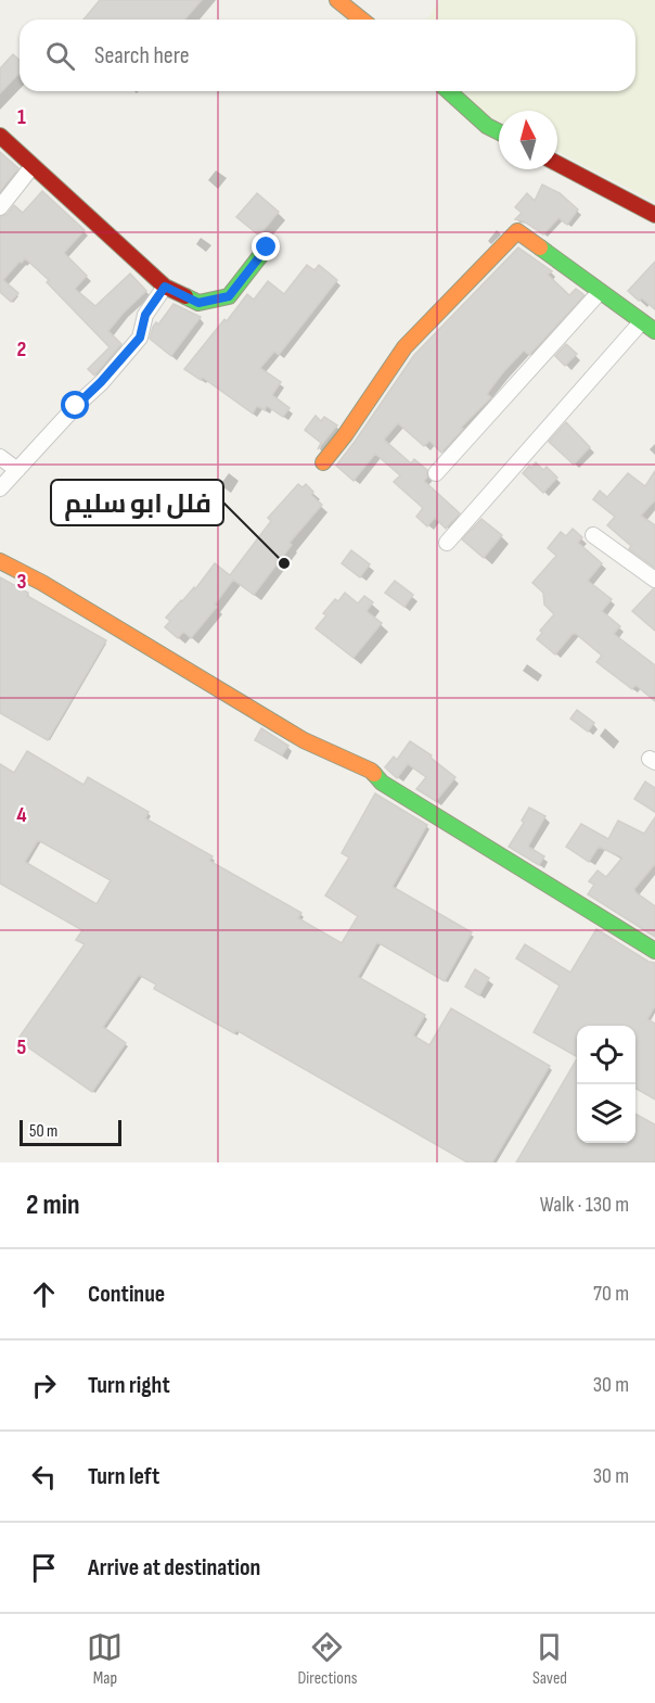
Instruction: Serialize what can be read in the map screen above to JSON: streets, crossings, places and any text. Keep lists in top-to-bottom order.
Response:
{
  "places": ["فلل ابو سليم"],
  "scale_bar": "50 m",
  "north": "top",
  "page": {
    "search": "Search here",
    "scale": "50 m",
    "heading": ["2 min", "Walk · 130 m"],
    "list": [
      ["Continue", "70 m"],
      ["Turn right", "30 m"],
      ["Turn left", "30 m"],
      "Arrive at destination"
    ],
    "nav": ["Map", "Directions", "Saved"]
  },
  "grid": {
    "rows": [
      "1",
      "2",
      "3",
      "4",
      "5"
    ]
  }
}
